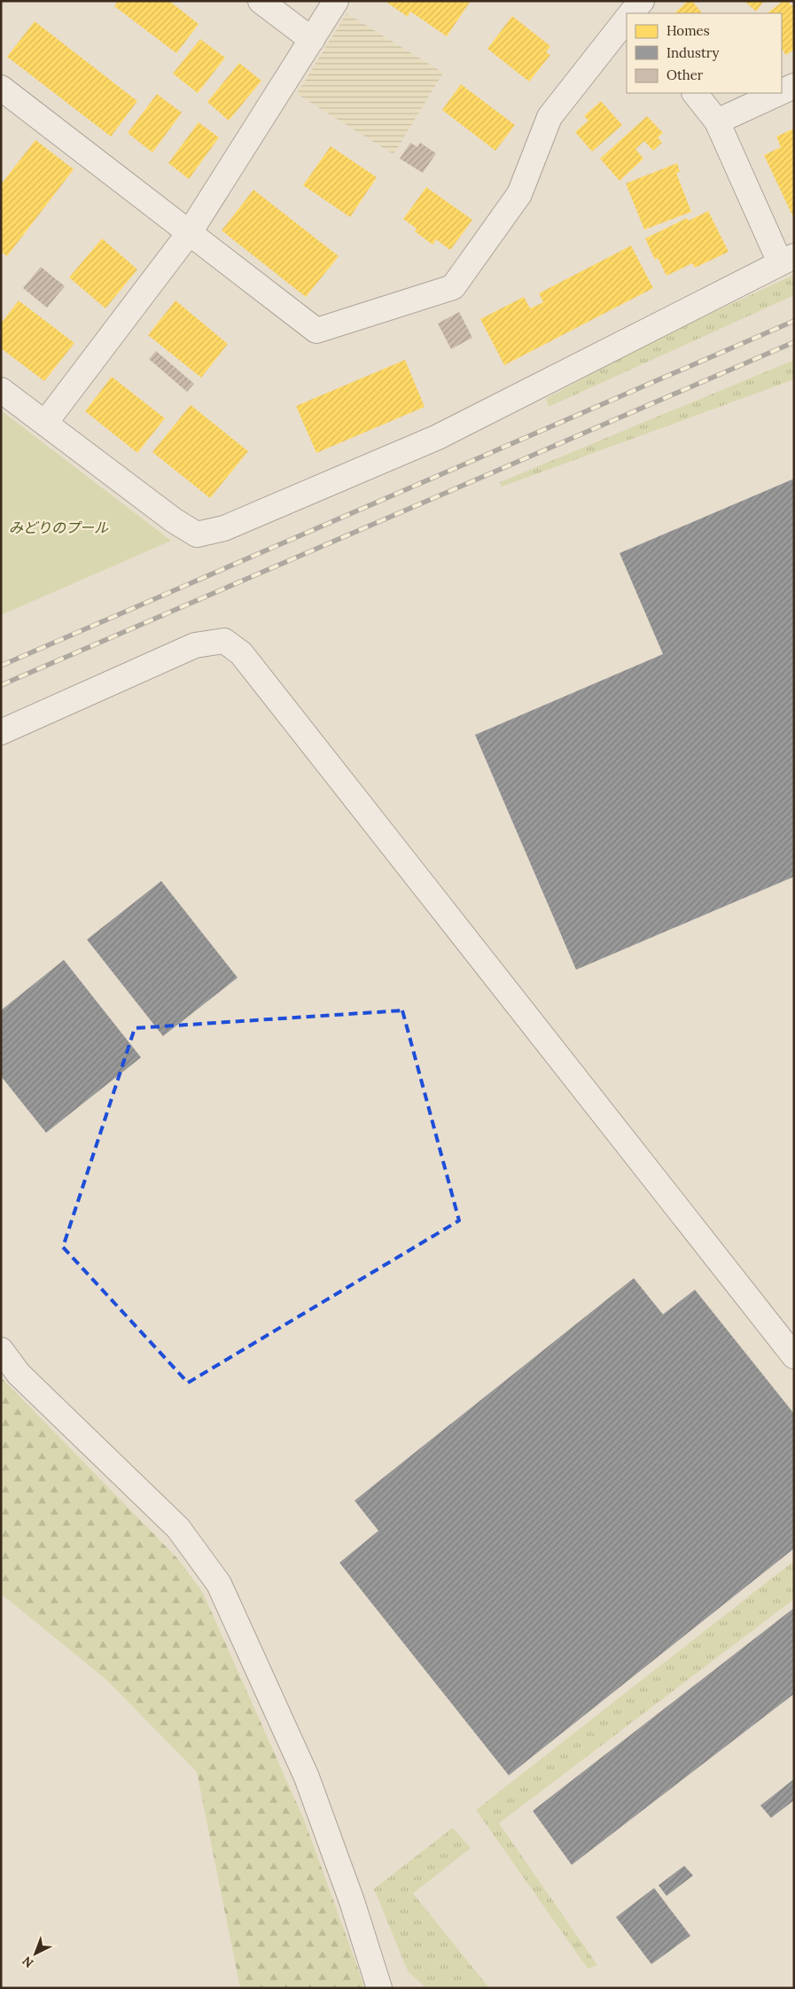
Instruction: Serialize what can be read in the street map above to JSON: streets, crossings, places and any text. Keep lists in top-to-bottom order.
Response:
{
  "parks": ["みどりのプール"],
  "legend": ["Homes", "Industry", "Other"],
  "north": "bottom left"
}
